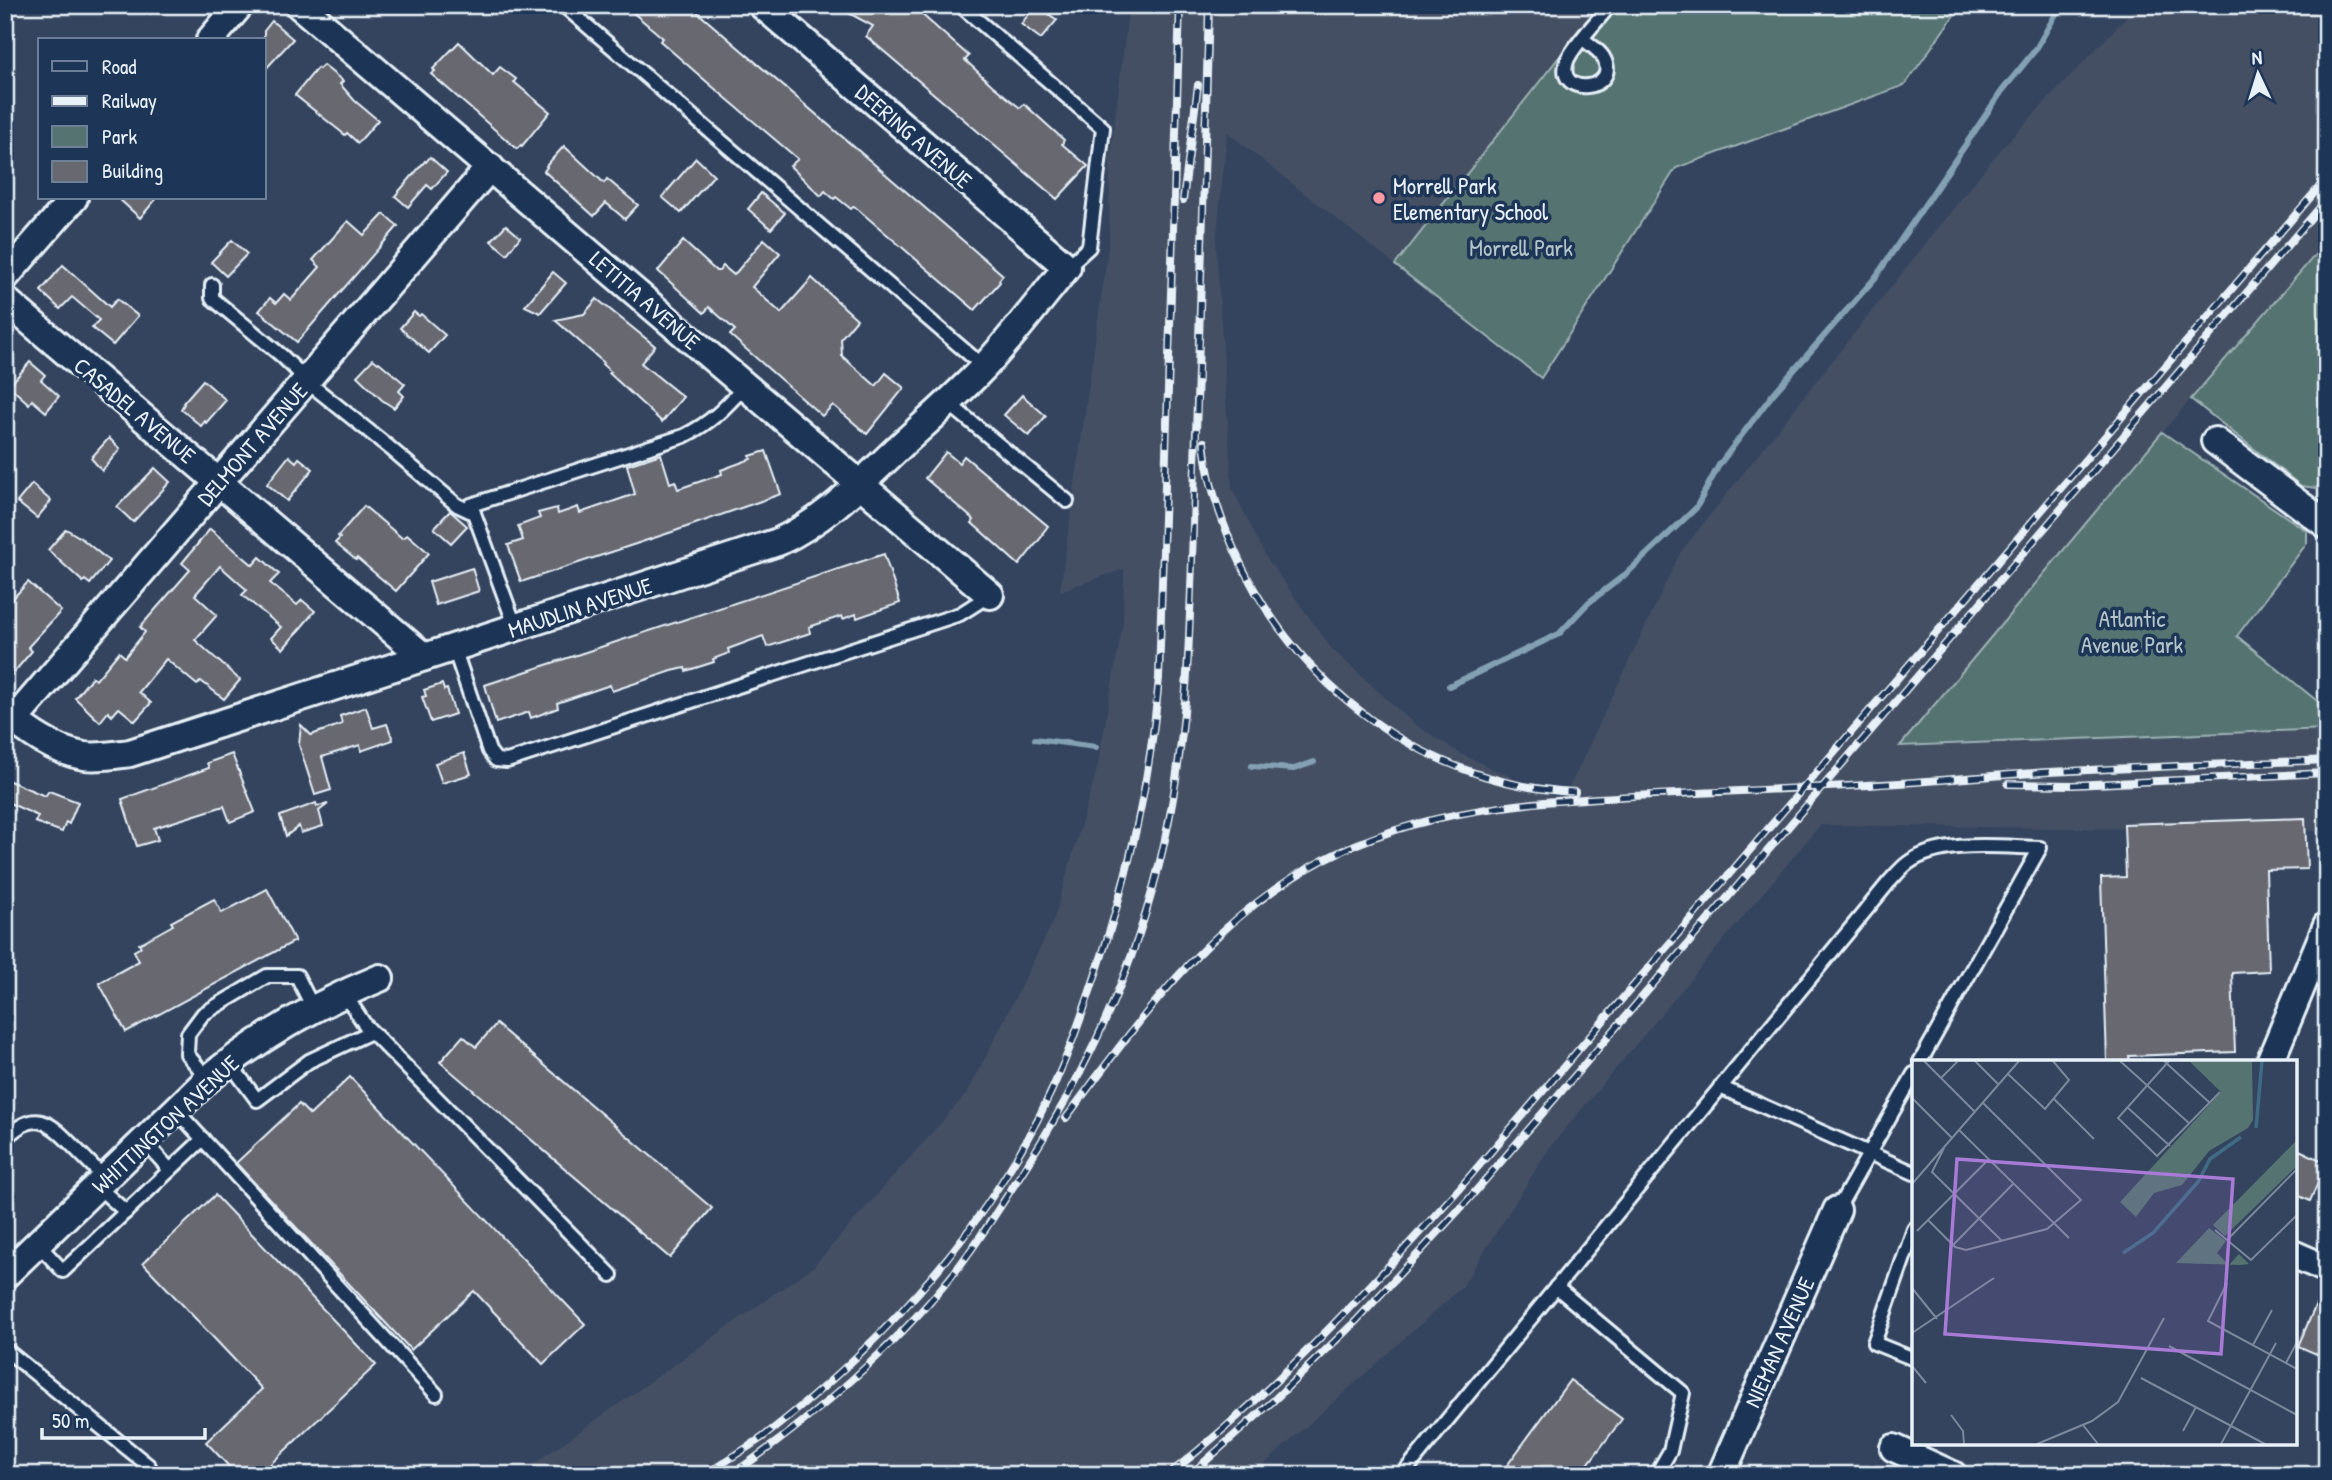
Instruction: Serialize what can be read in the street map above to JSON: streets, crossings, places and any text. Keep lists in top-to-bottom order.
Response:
{
  "streets": {
    "street": [
      "DEERING AVENUE",
      "LETITIA AVENUE",
      "CASADEL AVENUE",
      "DELMONT AVENUE",
      "MAUDLIN AVENUE",
      "WHITTINGTON AVENUE",
      "NIEMAN AVENUE"
    ]
  },
  "crossings": [
    ["DEERING AVENUE", "MAUDLIN AVENUE"],
    ["LETITIA AVENUE", "DELMONT AVENUE"],
    ["LETITIA AVENUE", "MAUDLIN AVENUE"],
    ["CASADEL AVENUE", "DELMONT AVENUE"],
    ["CASADEL AVENUE", "MAUDLIN AVENUE"],
    ["DELMONT AVENUE", "MAUDLIN AVENUE"]
  ],
  "parks": ["Morrell Park", "Atlantic Avenue Park"],
  "places": ["Morrell Park Elementary School"],
  "legend": [
    "Road",
    "Railway",
    "Park",
    "Building"
  ],
  "scale_bar": "50 m",
  "north": "top"
}
